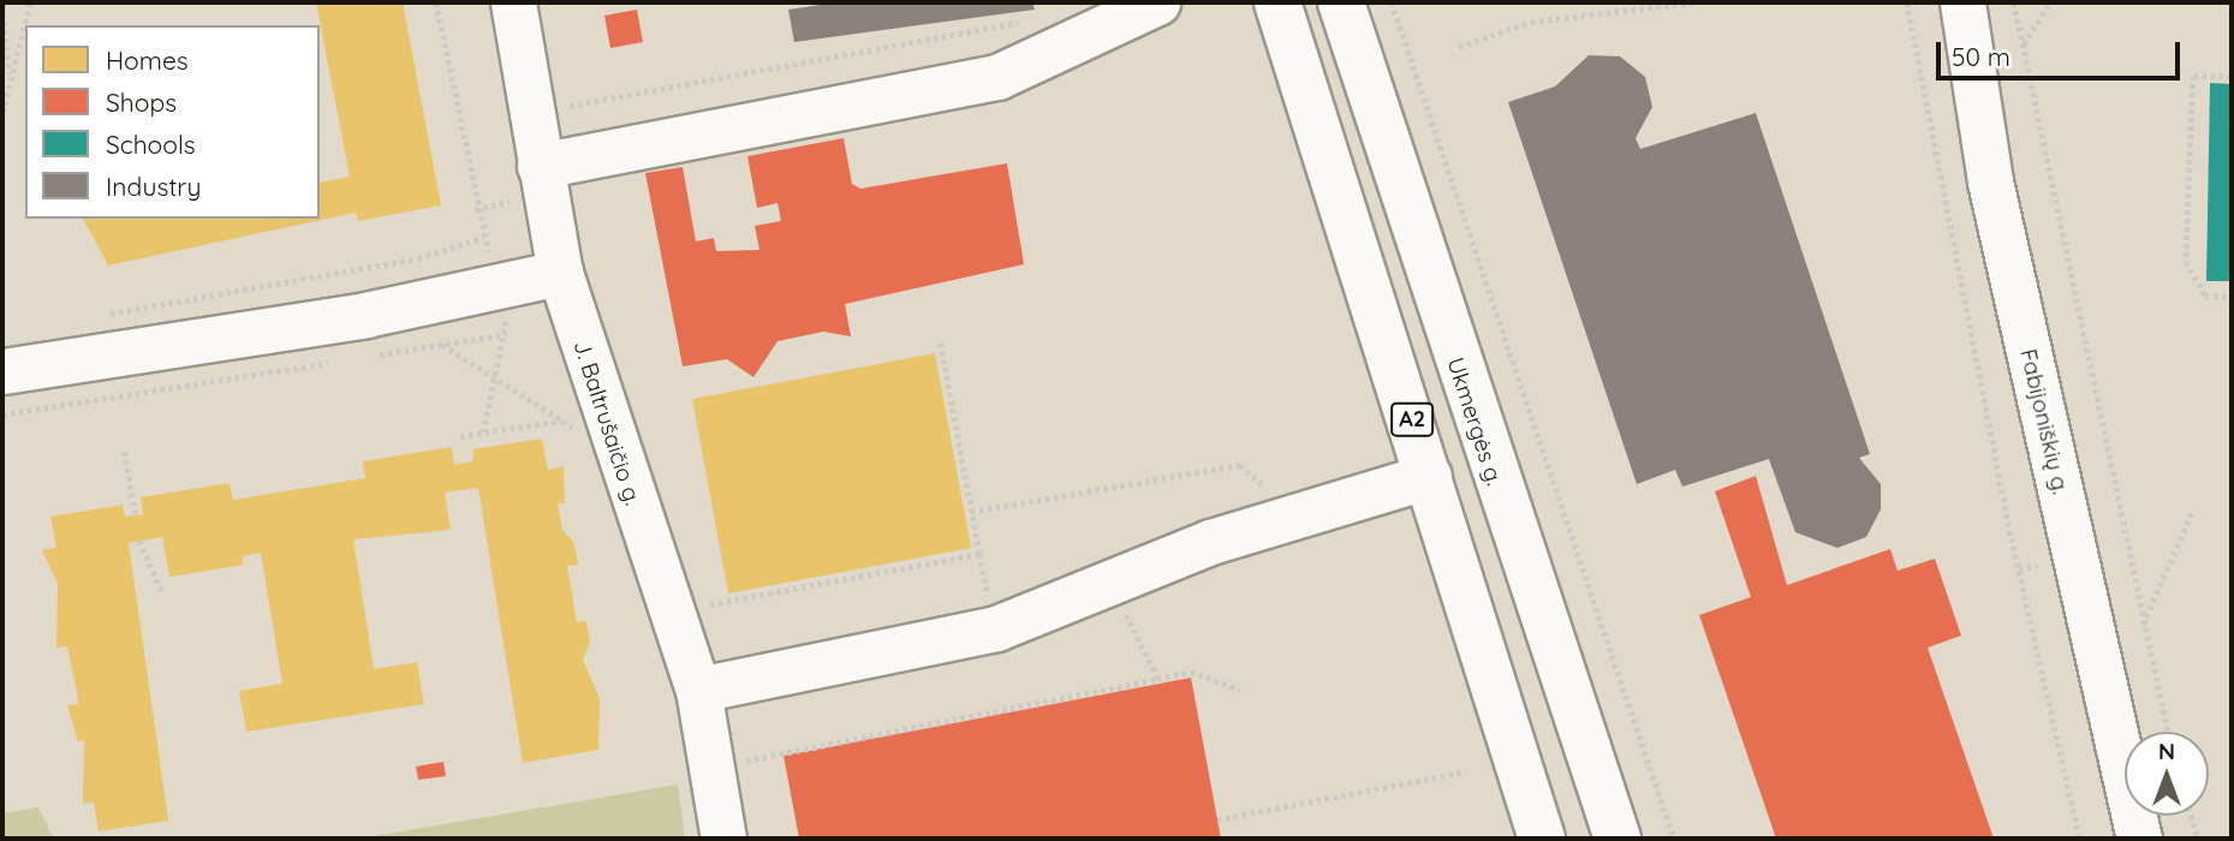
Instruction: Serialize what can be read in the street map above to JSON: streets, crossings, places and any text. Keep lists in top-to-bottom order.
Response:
{
  "streets": {
    "highway": ["A2", "Ukmergės g."],
    "street": ["Fabijoniškių g.", "J. Baltrušaičio g."]
  },
  "legend": [
    "Homes",
    "Shops",
    "Schools",
    "Industry"
  ],
  "scale_bar": "50 m",
  "north": "top"
}
